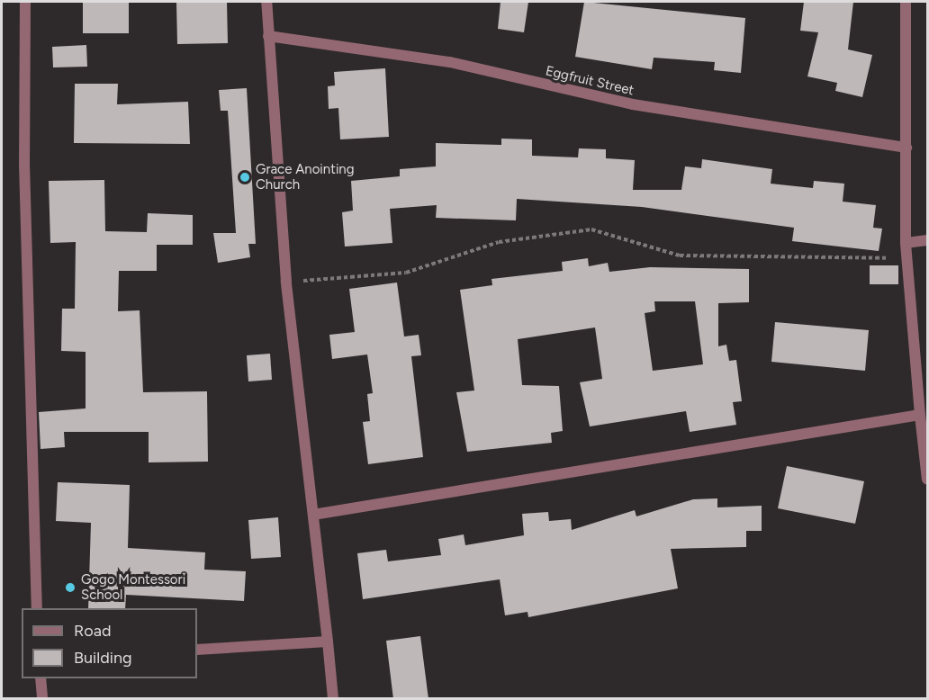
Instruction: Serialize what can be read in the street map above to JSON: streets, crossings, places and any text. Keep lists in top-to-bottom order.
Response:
{
  "streets": {
    "street": ["Eggfruit Street"]
  },
  "places": ["Grace Anointing Church", "Gogo Montessori School"],
  "legend": ["Road", "Building"]
}
